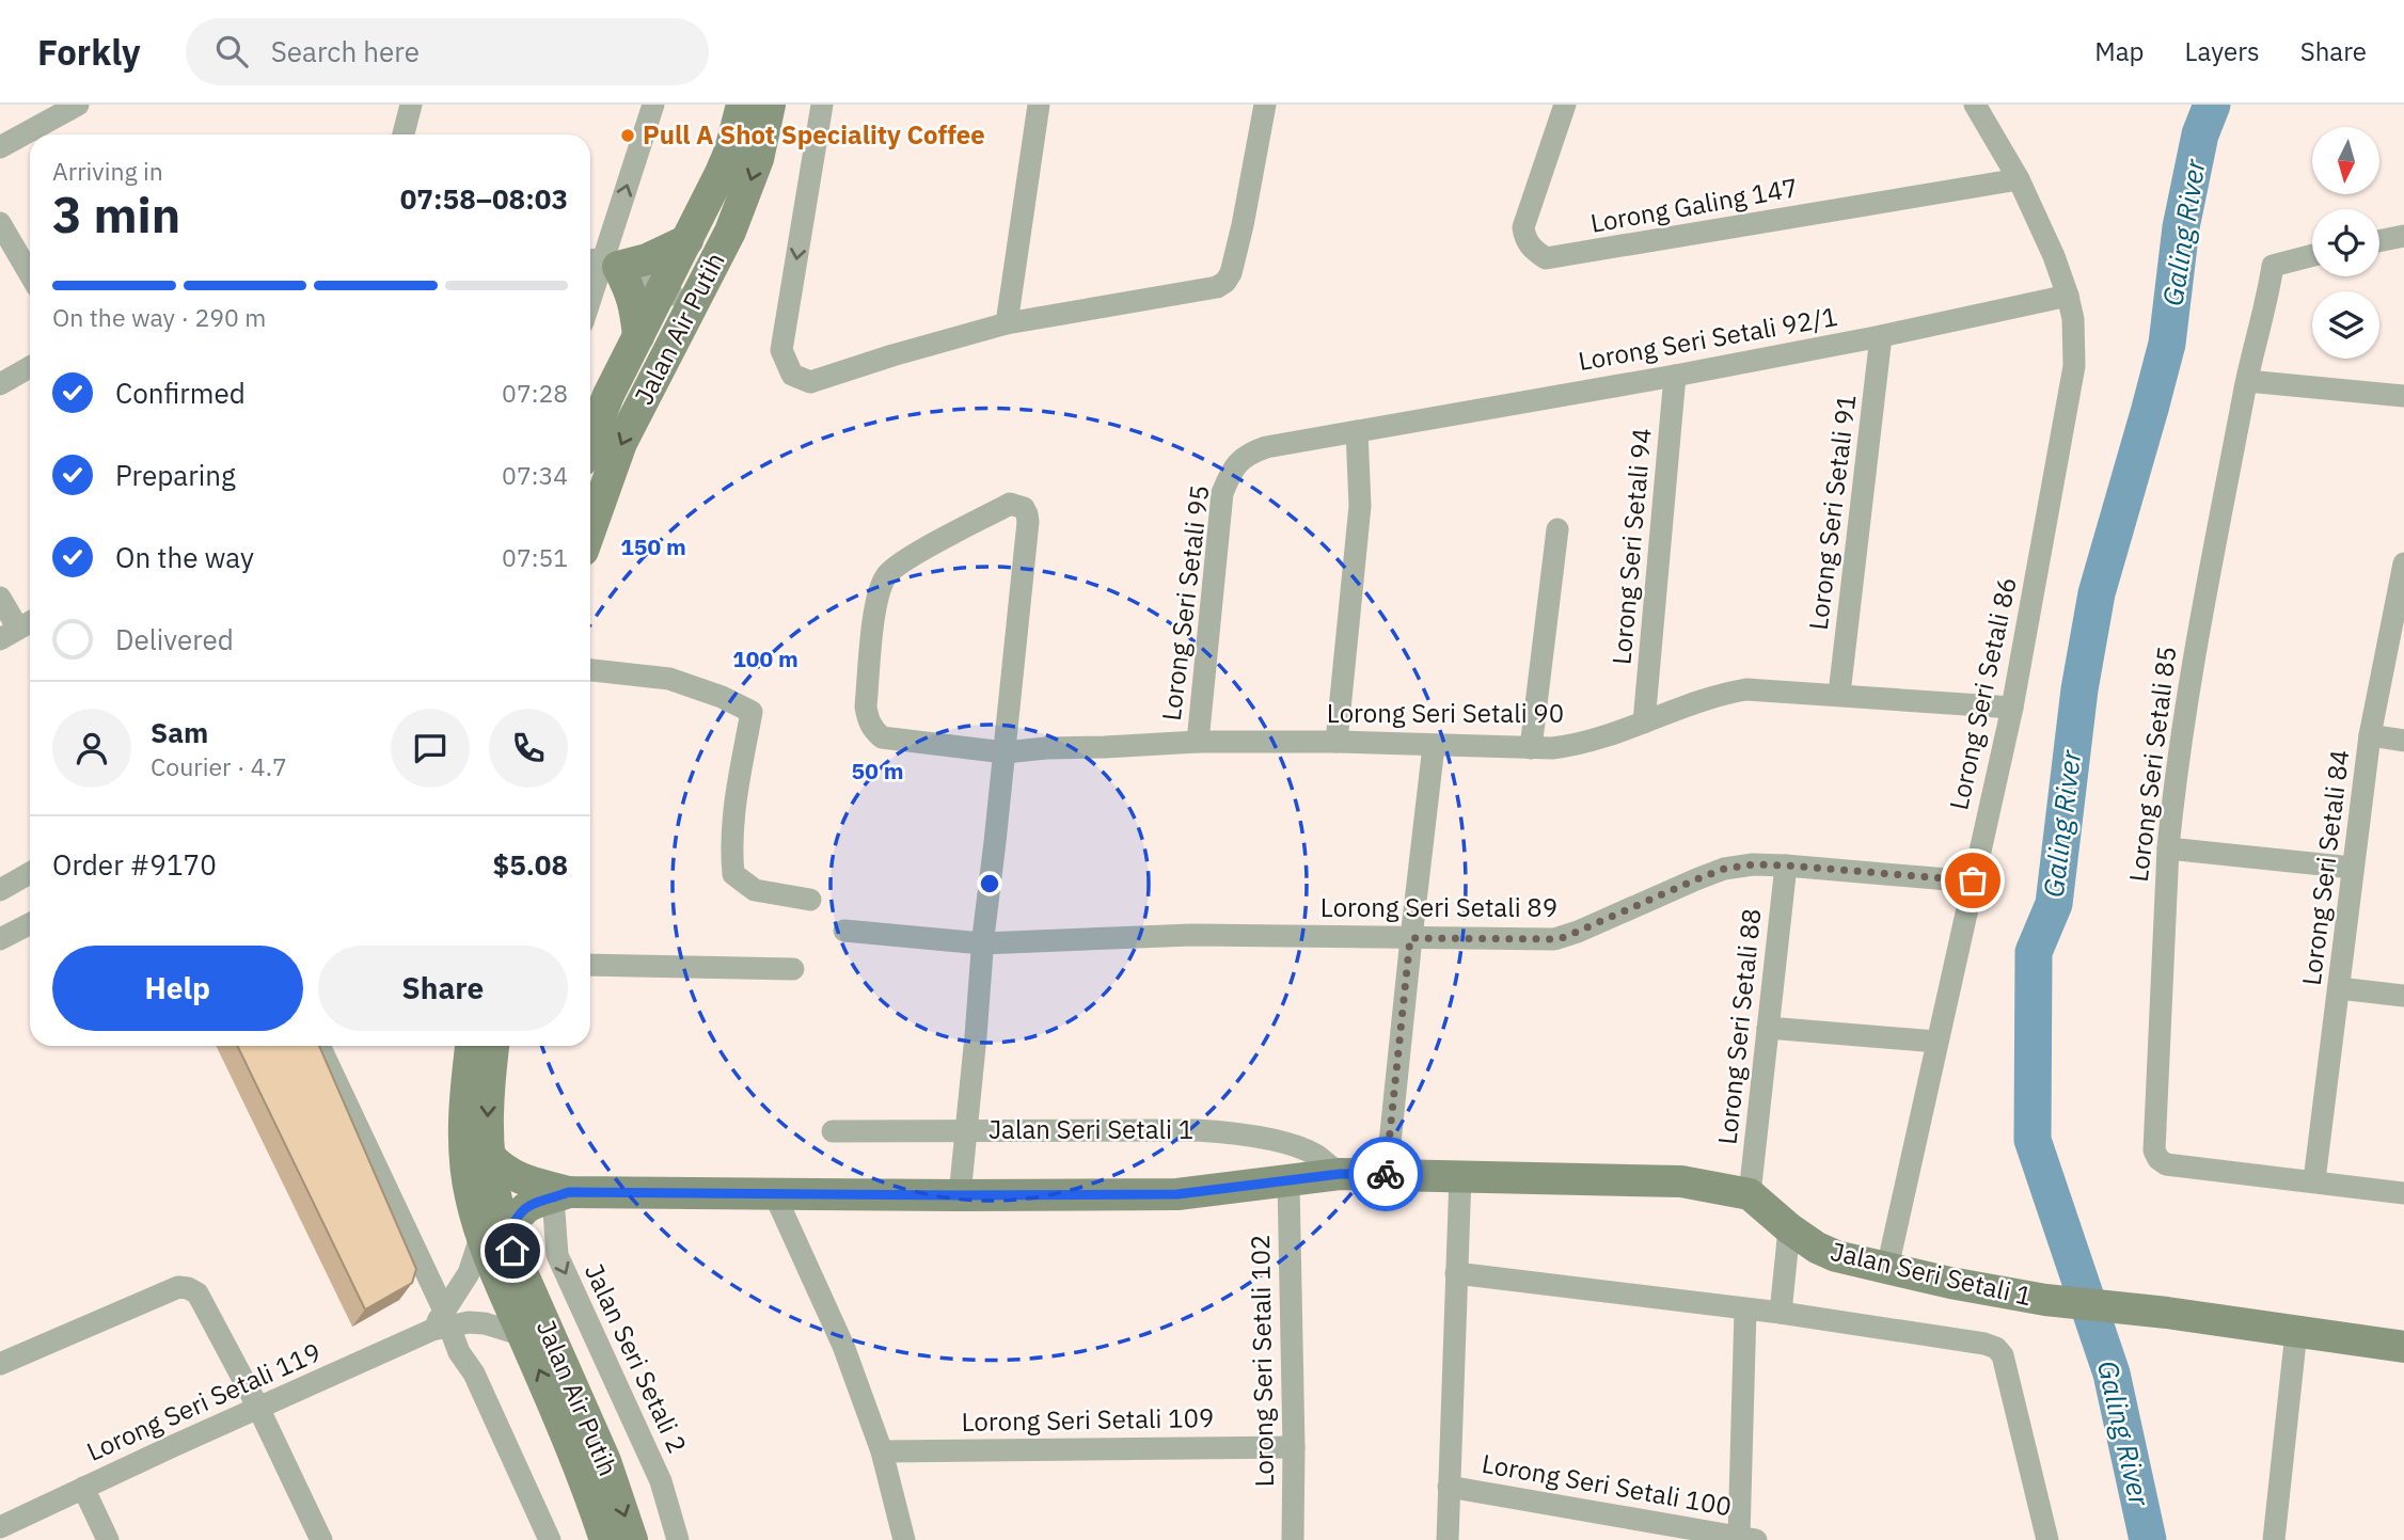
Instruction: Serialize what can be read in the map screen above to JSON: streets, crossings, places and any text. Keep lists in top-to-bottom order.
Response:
{
  "streets": {
    "street": [
      "Lorong Galing 147",
      "Jalan Air Putih",
      "Lorong Seri Setali 92/1",
      "Lorong Seri Setali 91",
      "Lorong Seri Setali 94",
      "Lorong Seri Setali 95",
      "Lorong Seri Setali 86",
      "Lorong Seri Setali 90",
      "Lorong Seri Setali 85",
      "Lorong Seri Setali 84",
      "Lorong Seri Setali 89",
      "Lorong Seri Setali 88",
      "Jalan Seri Setali 1",
      "Jalan Seri Setali 2",
      "Lorong Seri Setali 102",
      "Lorong Seri Setali 119",
      "Lorong Seri Setali 109",
      "Lorong Seri Setali 100"
    ]
  },
  "crossings": [
    ["Lorong Galing 147", "Lorong Seri Setali 86"],
    ["Jalan Air Putih", "Lorong Seri Setali 119"],
    ["Lorong Seri Setali 92/1", "Lorong Seri Setali 91"],
    ["Lorong Seri Setali 92/1", "Lorong Seri Setali 94"],
    ["Lorong Seri Setali 92/1", "Lorong Seri Setali 95"],
    ["Lorong Seri Setali 92/1", "Lorong Seri Setali 86"],
    ["Lorong Seri Setali 91", "Lorong Seri Setali 90"],
    ["Lorong Seri Setali 94", "Lorong Seri Setali 90"],
    ["Lorong Seri Setali 95", "Lorong Seri Setali 90"],
    ["Lorong Seri Setali 86", "Lorong Seri Setali 90"],
    ["Lorong Seri Setali 86", "Lorong Seri Setali 89"],
    ["Lorong Seri Setali 86", "Jalan Seri Setali 1"],
    ["Lorong Seri Setali 85", "Lorong Seri Setali 84"],
    ["Lorong Seri Setali 89", "Lorong Seri Setali 88"],
    ["Lorong Seri Setali 88", "Jalan Seri Setali 1"],
    ["Lorong Seri Setali 102", "Lorong Seri Setali 109"]
  ],
  "water": ["Galing River"],
  "places": ["Pull A Shot Speciality Coffee"],
  "north": "bottom",
  "page": {
    "header": "Forkly",
    "search": "Search here",
    "nav": ["Map", "Layers", "Share"],
    "heading": ["3 min", "Arriving in", "07:58–08:03"],
    "panel": [
      "Sam",
      "Courier · 4.7",
      "Order #9170",
      "$5.08"
    ],
    "bar": "On the way · 290 m",
    "list": [
      ["Confirmed", "07:28"],
      ["Preparing", "07:34"],
      ["On the way", "07:51"],
      "Delivered"
    ],
    "buttons": ["Help", "Share"]
  },
  "rings": ["150 m", "100 m", "50 m"]
}
